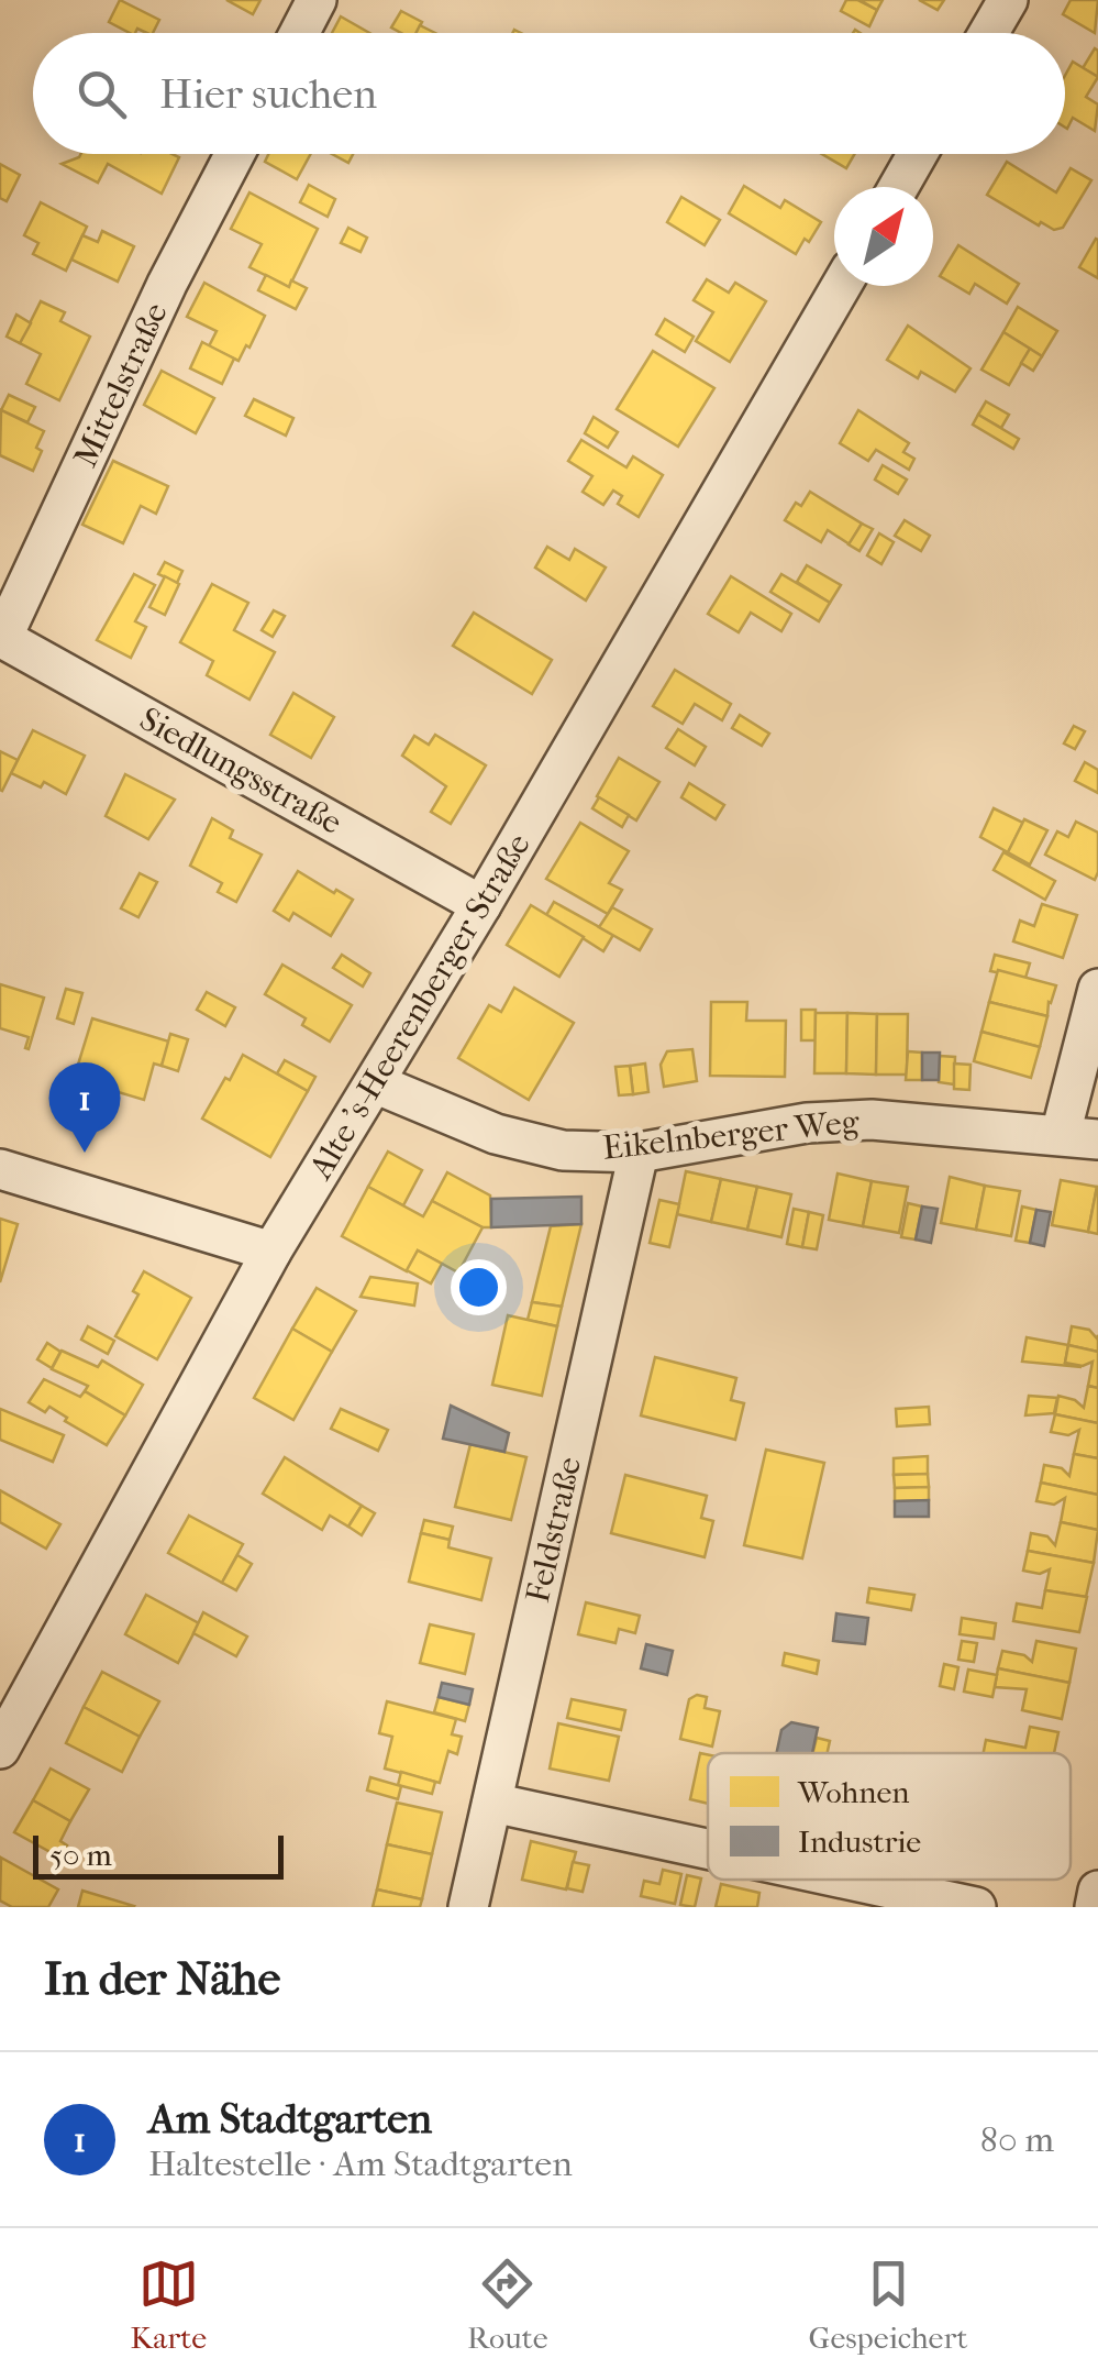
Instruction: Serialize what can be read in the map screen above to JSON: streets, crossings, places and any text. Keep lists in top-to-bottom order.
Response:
{
  "streets": {
    "street": [
      "Mittelstraße",
      "Siedlungsstraße",
      "Alte 's-Heerenberger Straße",
      "Eikelnberger Weg",
      "Feldstraße"
    ]
  },
  "crossings": [
    ["Mittelstraße", "Siedlungsstraße"],
    ["Siedlungsstraße", "Alte 's-Heerenberger Straße"],
    ["Alte 's-Heerenberger Straße", "Eikelnberger Weg"],
    ["Eikelnberger Weg", "Feldstraße"]
  ],
  "legend": ["Wohnen", "Industrie"],
  "scale_bar": "50 m",
  "north": "top right",
  "page": {
    "search": "Hier suchen",
    "pins": "1",
    "scale": "50 m",
    "heading": "In der Nähe",
    "list": [
      {
        "mark": "1",
        "name": "Am Stadtgarten",
        "note": "Haltestelle · Am Stadtgarten",
        "value": "80 m"
      }
    ],
    "nav": ["Karte", "Route", "Gespeichert"]
  }
}
